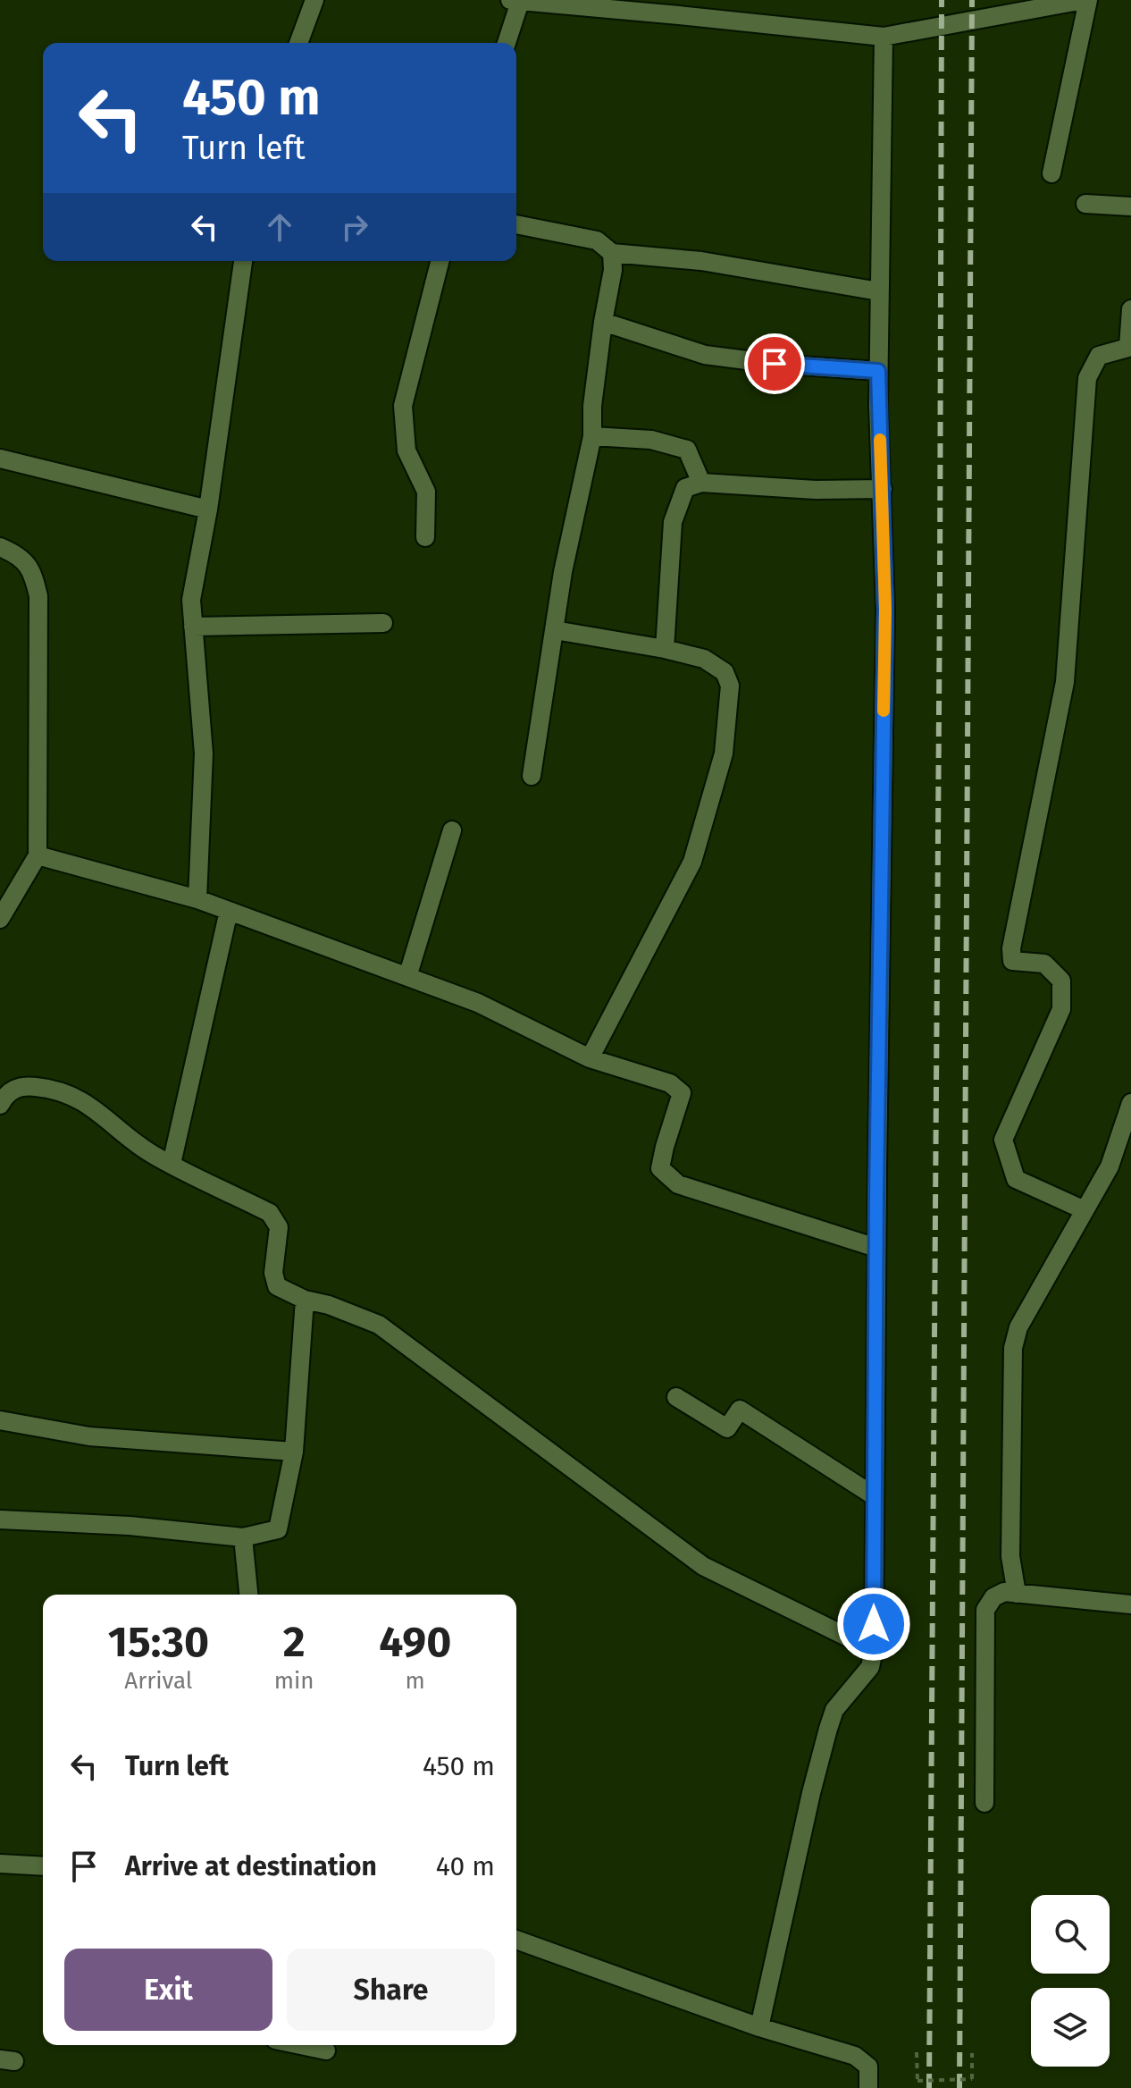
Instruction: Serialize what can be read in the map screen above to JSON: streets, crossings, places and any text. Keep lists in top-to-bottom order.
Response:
{
  "page": {
    "turn": ["450 m", "Turn left"],
    "eta": [
      "15:30",
      "Arrival",
      "2",
      "min",
      "490",
      "m"
    ],
    "list": [
      {
        "name": "Turn left",
        "value": "450 m"
      },
      {
        "name": "Arrive at destination",
        "value": "40 m"
      }
    ],
    "buttons": ["Exit", "Share"]
  }
}
